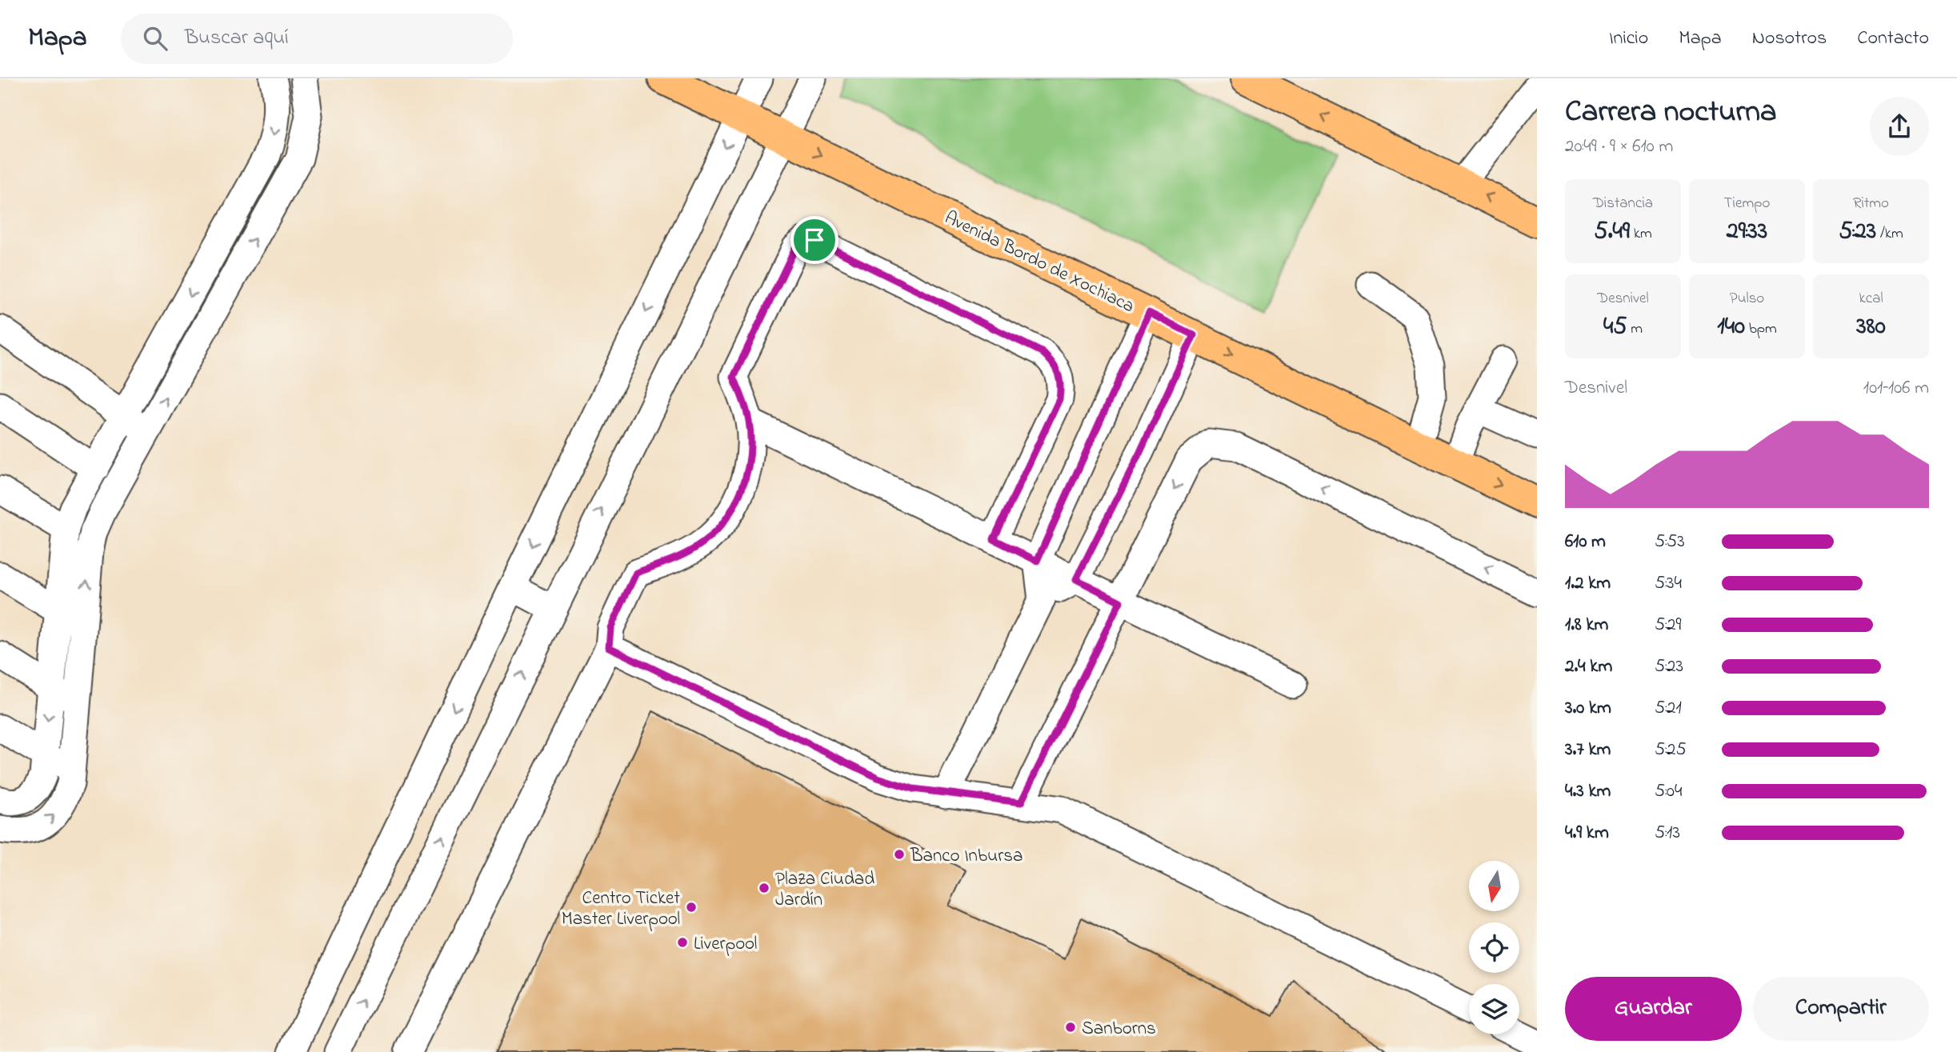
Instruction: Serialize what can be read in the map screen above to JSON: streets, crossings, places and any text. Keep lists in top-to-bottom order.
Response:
{
  "streets": {
    "main road": ["Avenida Bordo de Xochiaca"]
  },
  "places": [
    "Banco Inbursa",
    "Plaza Ciudad Jardín",
    "Centro Ticket Master Liverpool",
    "Liverpool",
    "Sanborns"
  ],
  "north": "bottom",
  "page": {
    "header": "Mapa",
    "search": "Buscar aquí",
    "nav": [
      "Inicio",
      "Mapa",
      "Nosotros",
      "Contacto"
    ],
    "heading": ["Carrera nocturna", "20:49 · 9 × 610 m"],
    "stats": [
      ["Distancia", "5.49 km"],
      ["Tiempo", "29:33"],
      ["Ritmo", "5:23 /km"],
      ["Desnivel", "45 m"],
      ["Pulso", "140 bpm"],
      ["kcal", "380"]
    ],
    "chart": ["Desnivel", "101–106 m"],
    "list": [
      {
        "name": "610 m",
        "note": "5:53"
      },
      {
        "name": "1.2 km",
        "note": "5:34"
      },
      {
        "name": "1.8 km",
        "note": "5:29"
      },
      {
        "name": "2.4 km",
        "note": "5:23"
      },
      {
        "name": "3.0 km",
        "note": "5:21"
      },
      {
        "name": "3.7 km",
        "note": "5:25"
      },
      {
        "name": "4.3 km",
        "note": "5:04"
      },
      {
        "name": "4.9 km",
        "note": "5:13"
      }
    ],
    "buttons": ["Guardar", "Compartir"]
  }
}
